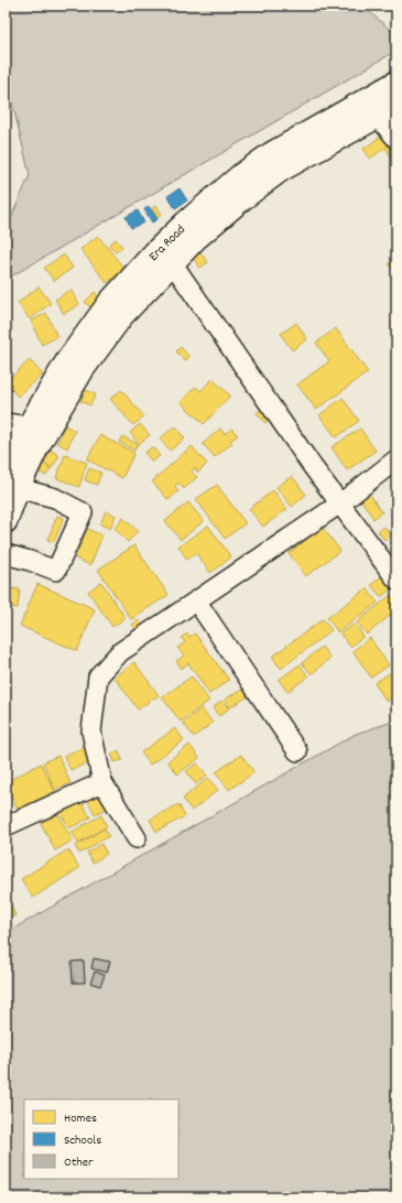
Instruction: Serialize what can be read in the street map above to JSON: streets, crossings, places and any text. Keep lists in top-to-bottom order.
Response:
{
  "streets": {
    "main road": ["Era Road"]
  },
  "legend": ["Homes", "Schools", "Other"]
}
